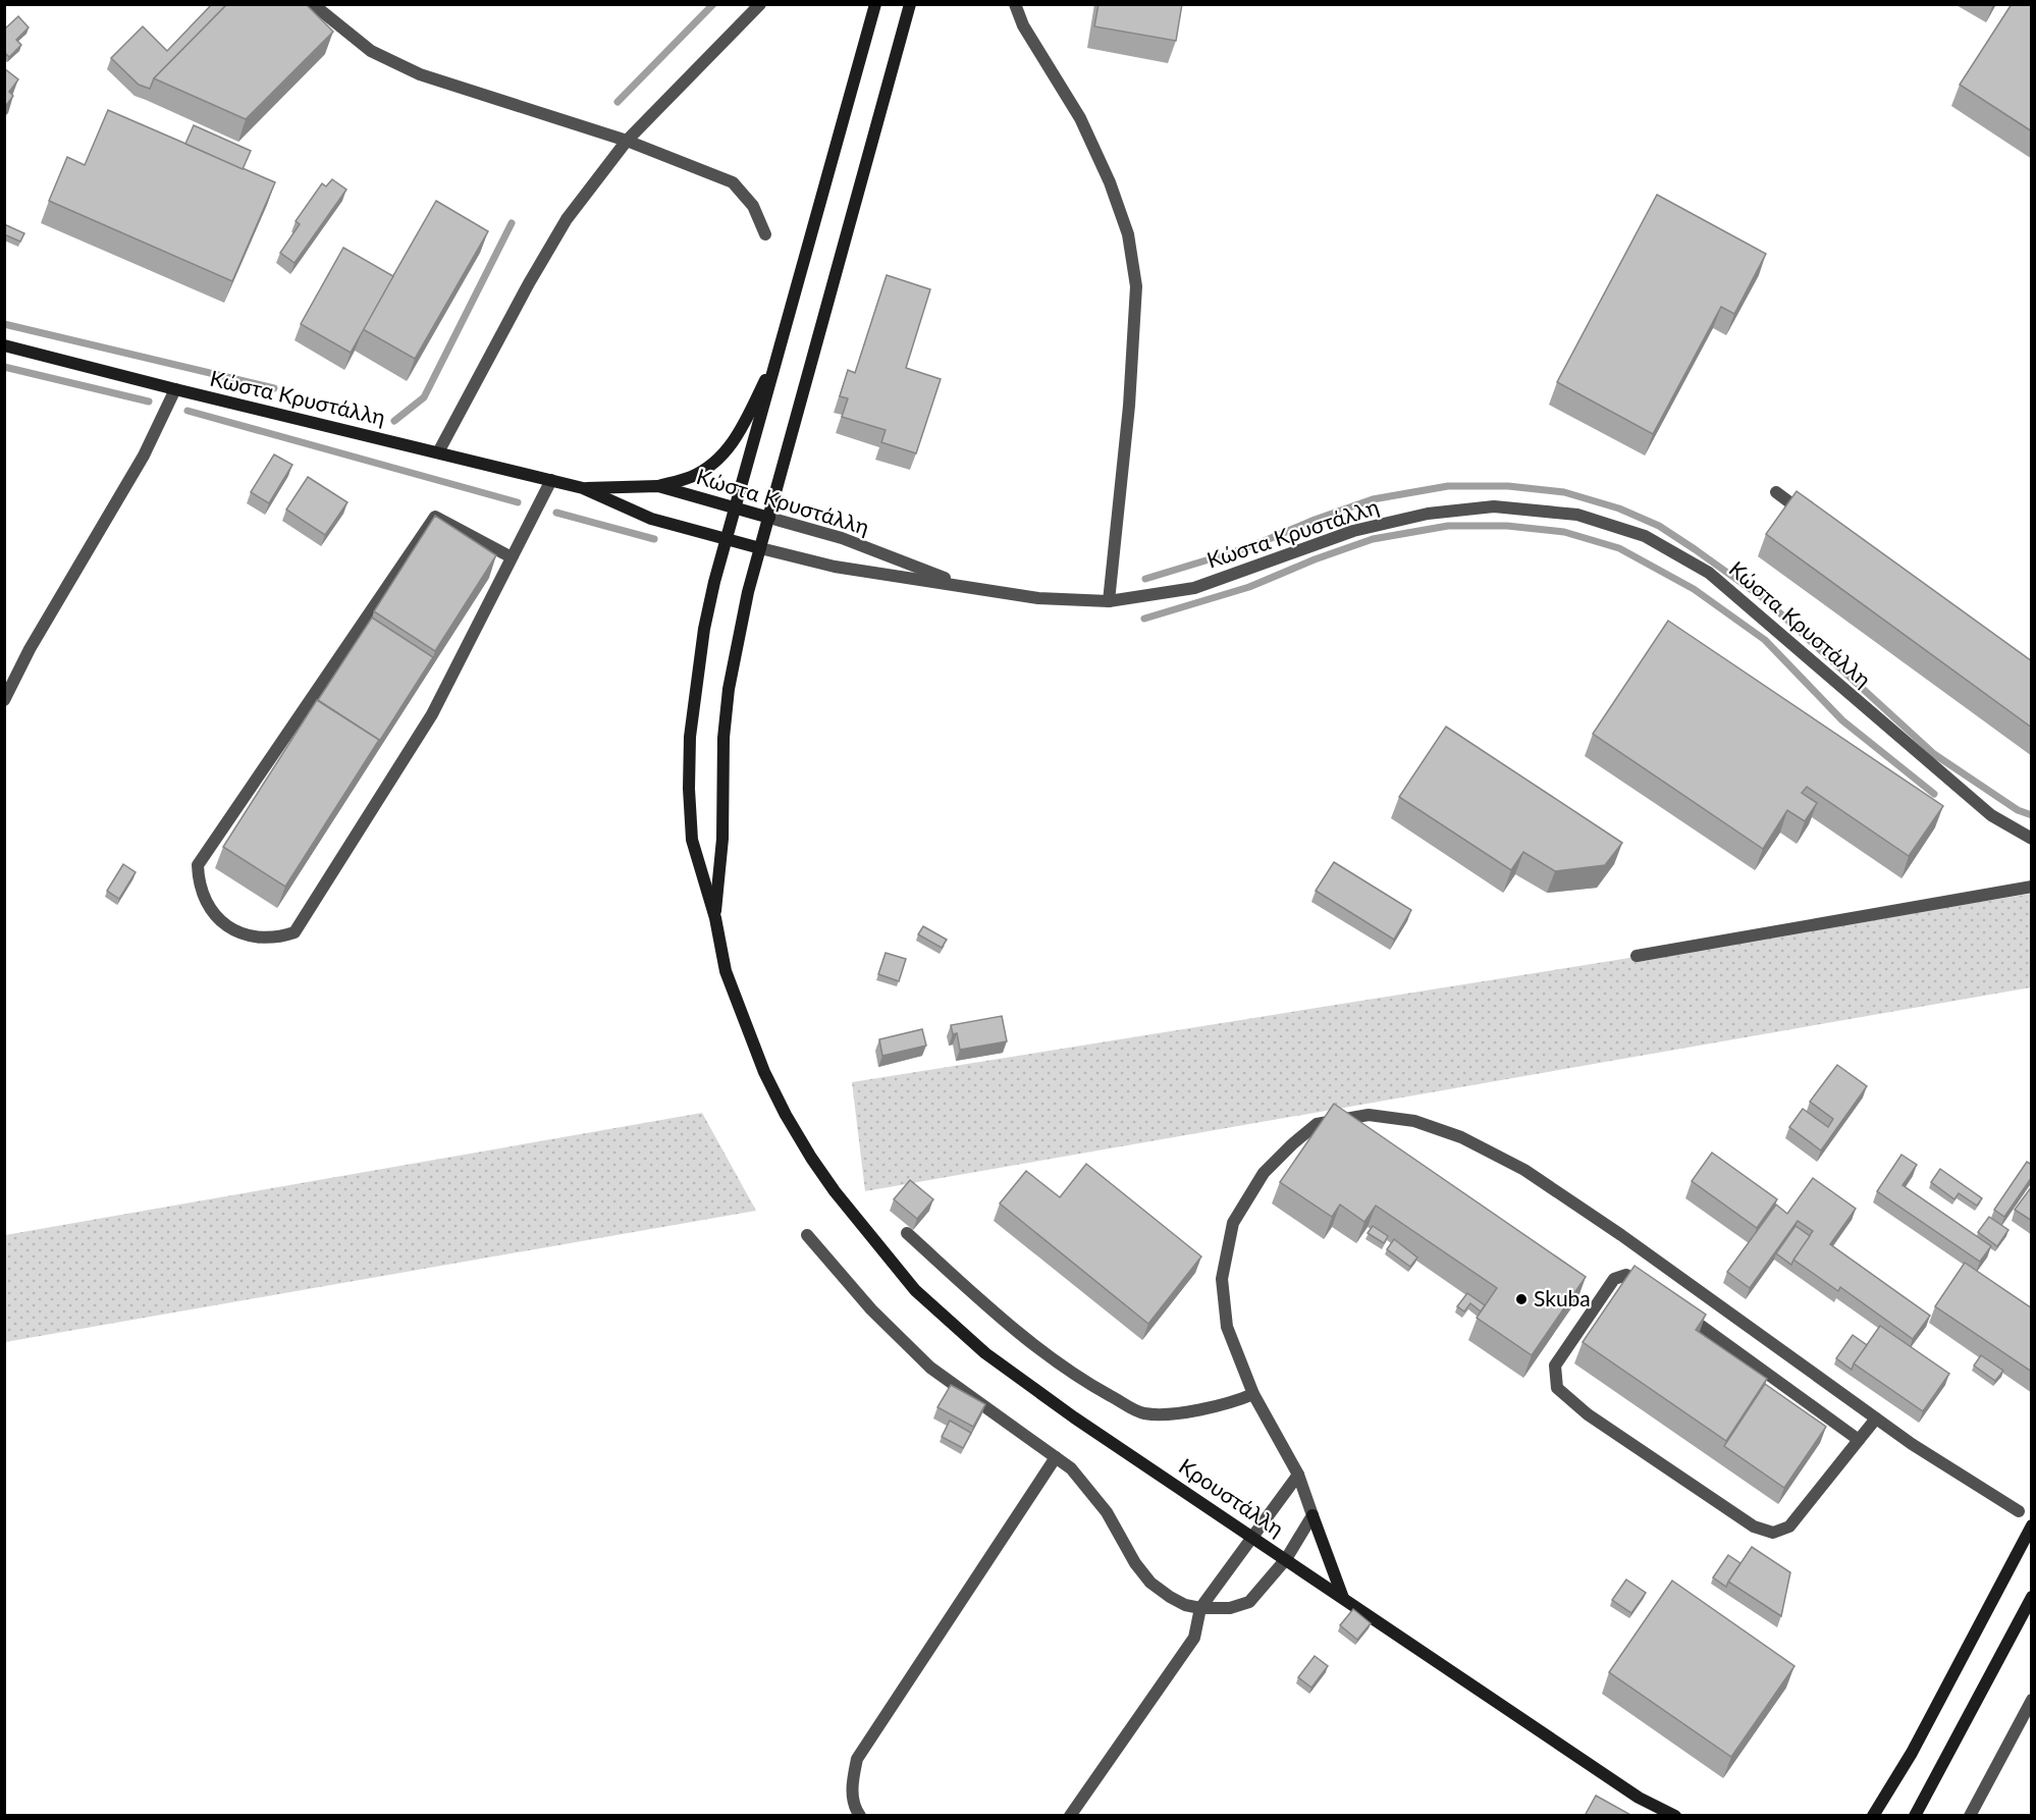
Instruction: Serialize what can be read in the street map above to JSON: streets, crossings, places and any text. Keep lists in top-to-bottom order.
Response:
{
  "streets": {
    "street": ["Κώστα Κρυστάλλη", "Κρουστάλλη"]
  },
  "places": ["Skuba"]
}
